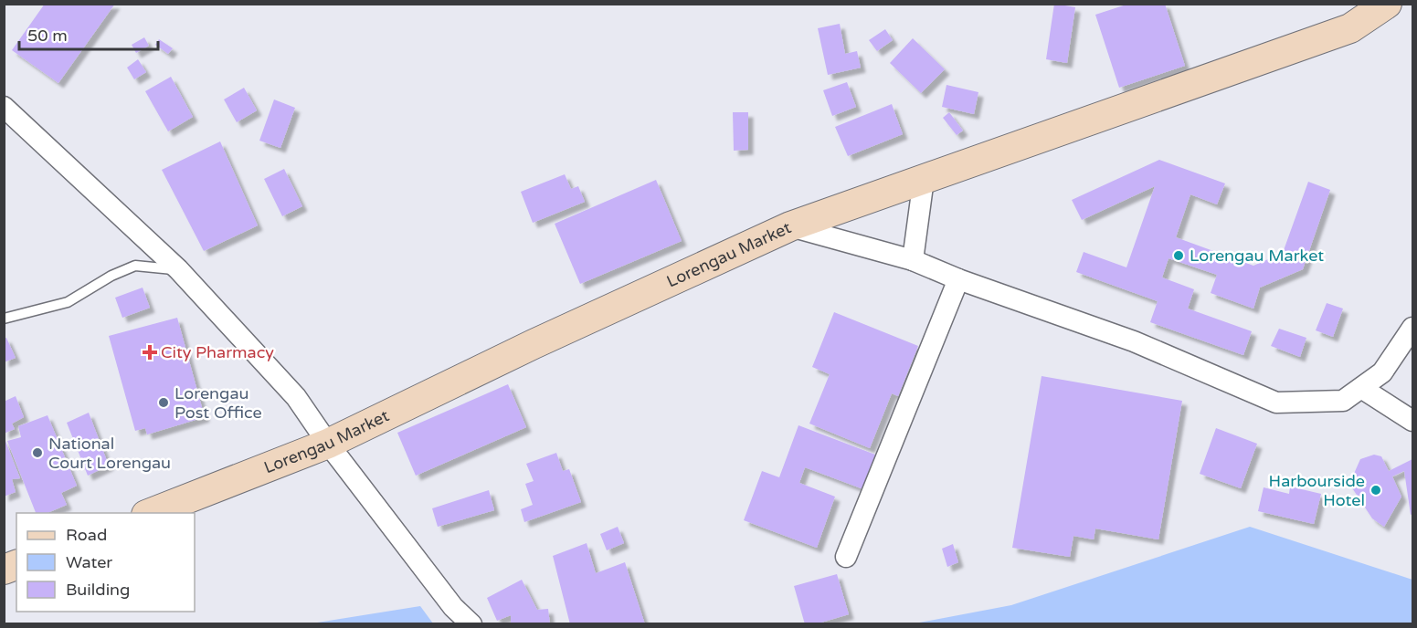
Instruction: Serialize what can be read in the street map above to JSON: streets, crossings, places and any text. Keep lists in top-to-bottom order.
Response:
{
  "streets": {
    "main road": ["Lorengau Market"]
  },
  "places": {
    "other": [
      "Lorengau Market",
      "Lorengau Post Office",
      "National Court Lorengau",
      "Harbourside Hotel"
    ],
    "health": ["City Pharmacy"]
  },
  "legend": ["Road", "Water", "Building"],
  "scale_bar": "50 m"
}
